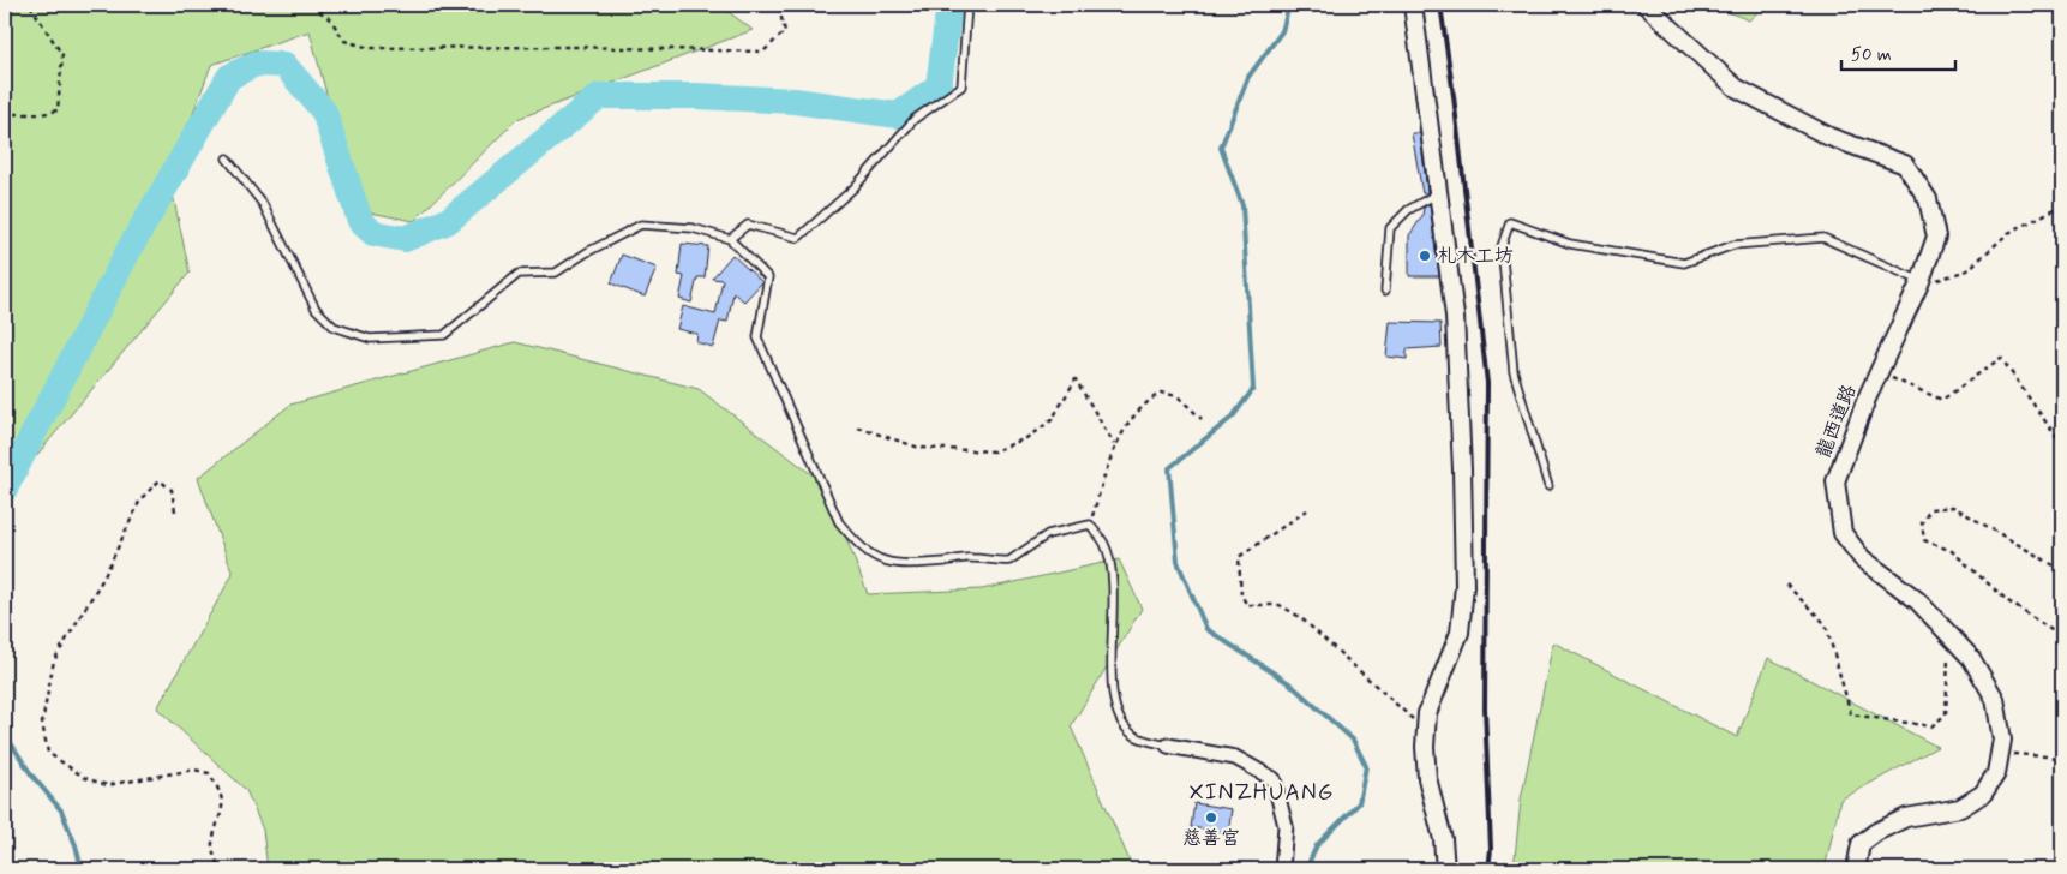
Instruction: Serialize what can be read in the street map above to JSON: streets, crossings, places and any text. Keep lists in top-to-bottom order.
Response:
{
  "streets": {
    "street": ["龍西道路"]
  },
  "districts": ["XINZHUANG"],
  "places": ["札木工坊", "慈善宮"],
  "scale_bar": "50 m"
}
